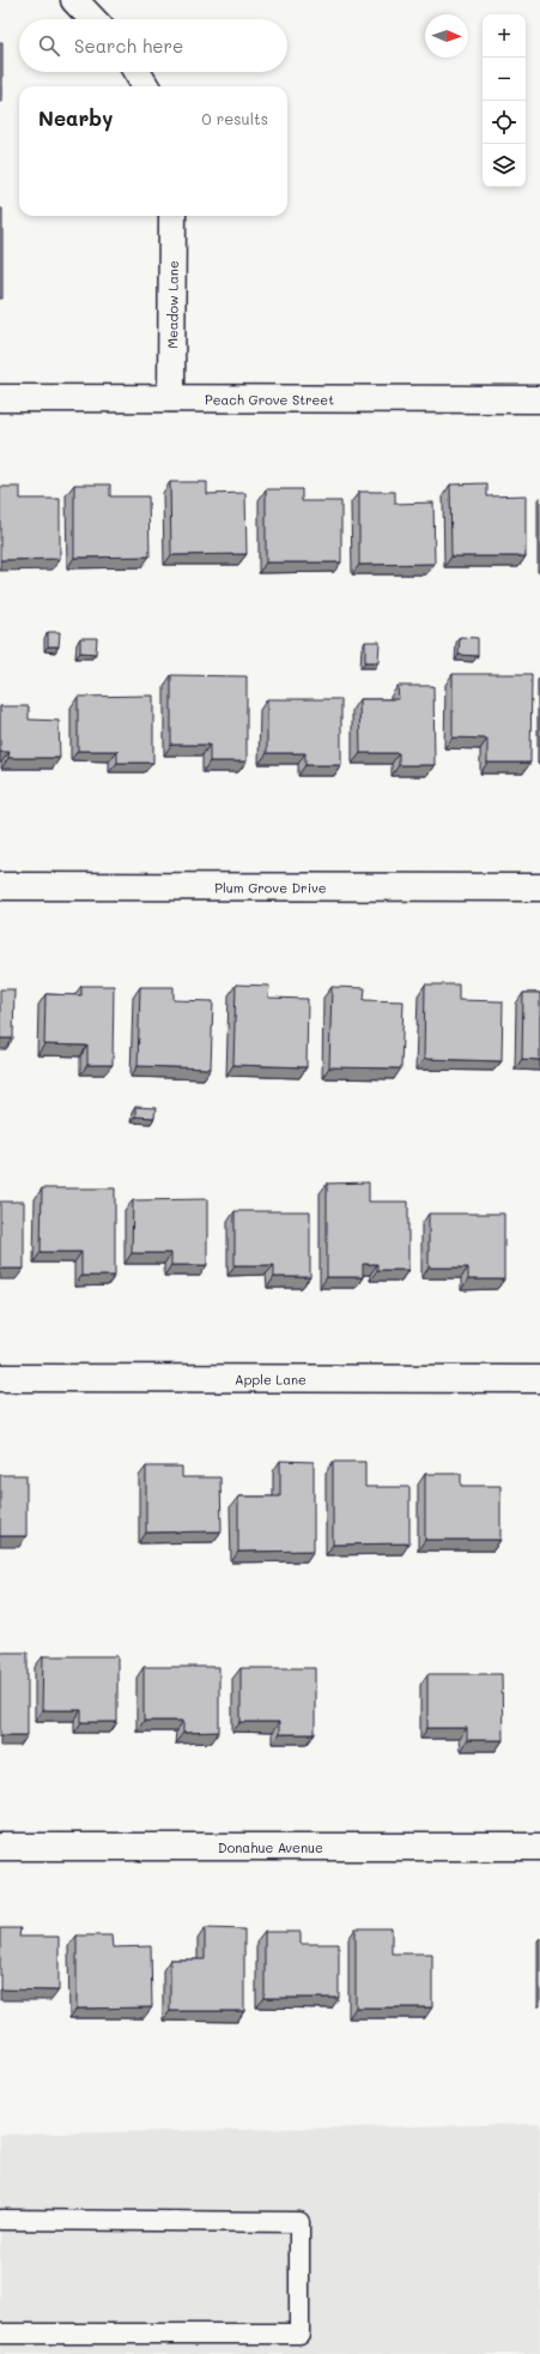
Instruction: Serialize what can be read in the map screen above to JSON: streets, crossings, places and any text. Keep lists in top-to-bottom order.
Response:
{
  "streets": {
    "street": [
      "Meadow Lane",
      "Peach Grove Street",
      "Plum Grove Drive",
      "Apple Lane",
      "Donahue Avenue"
    ]
  },
  "crossings": [
    ["Meadow Lane", "Peach Grove Street"]
  ],
  "north": "right",
  "page": {
    "map_buttons": ["+", "−"],
    "search": "Search here",
    "heading": ["Nearby", "0 results"]
  }
}
